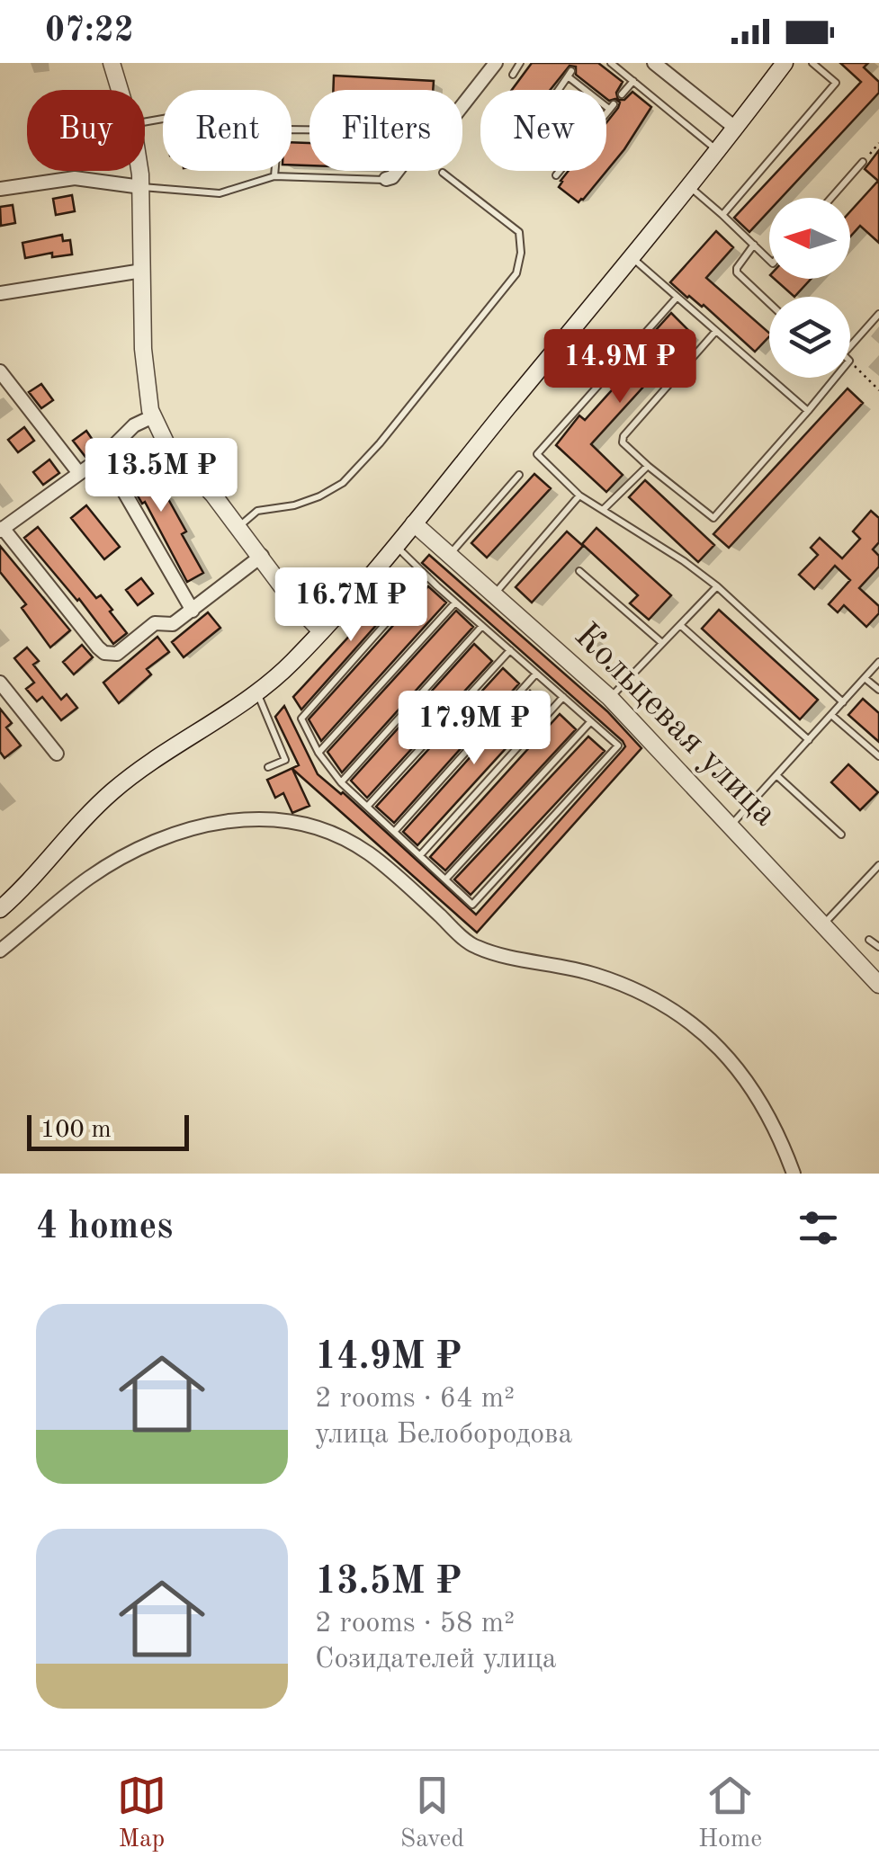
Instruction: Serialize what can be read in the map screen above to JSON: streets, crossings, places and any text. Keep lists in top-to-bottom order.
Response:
{
  "streets": {
    "street": ["Кольцевая улица"]
  },
  "scale_bar": "100 m",
  "north": "left",
  "page": {
    "status": "07:22",
    "chip": [
      "Buy",
      "Rent",
      "Filters",
      "New"
    ],
    "price": [
      "14.9M ₽",
      "13.5M ₽",
      "16.7M ₽",
      "17.9M ₽"
    ],
    "scale": "100 m",
    "heading": "4 homes",
    "list": [
      {
        "name": "14.9M ₽",
        "note": "2 rooms · 64 m² · улица Белобородова"
      },
      {
        "name": "13.5M ₽",
        "note": "2 rooms · 58 m² · Созидателей улица"
      }
    ],
    "tabs": ["Map", "Saved", "Home"]
  }
}
